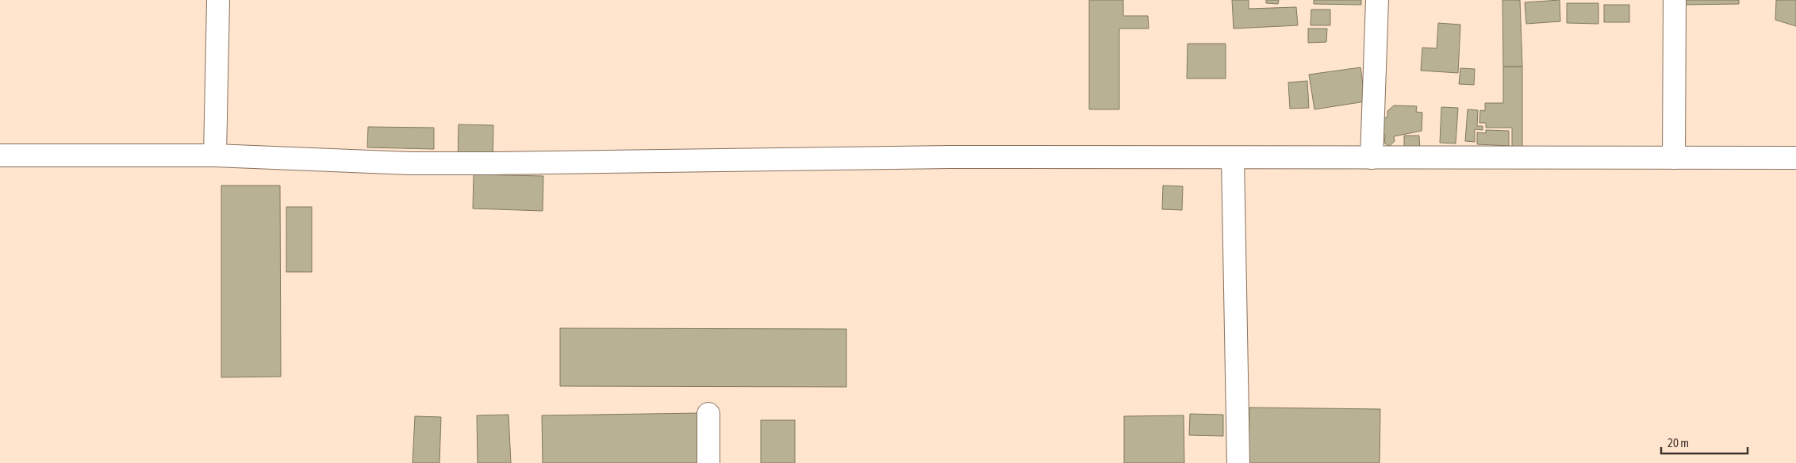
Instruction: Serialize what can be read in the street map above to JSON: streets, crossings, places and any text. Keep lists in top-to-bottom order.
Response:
{
  "scale_bar": "20 m"
}
